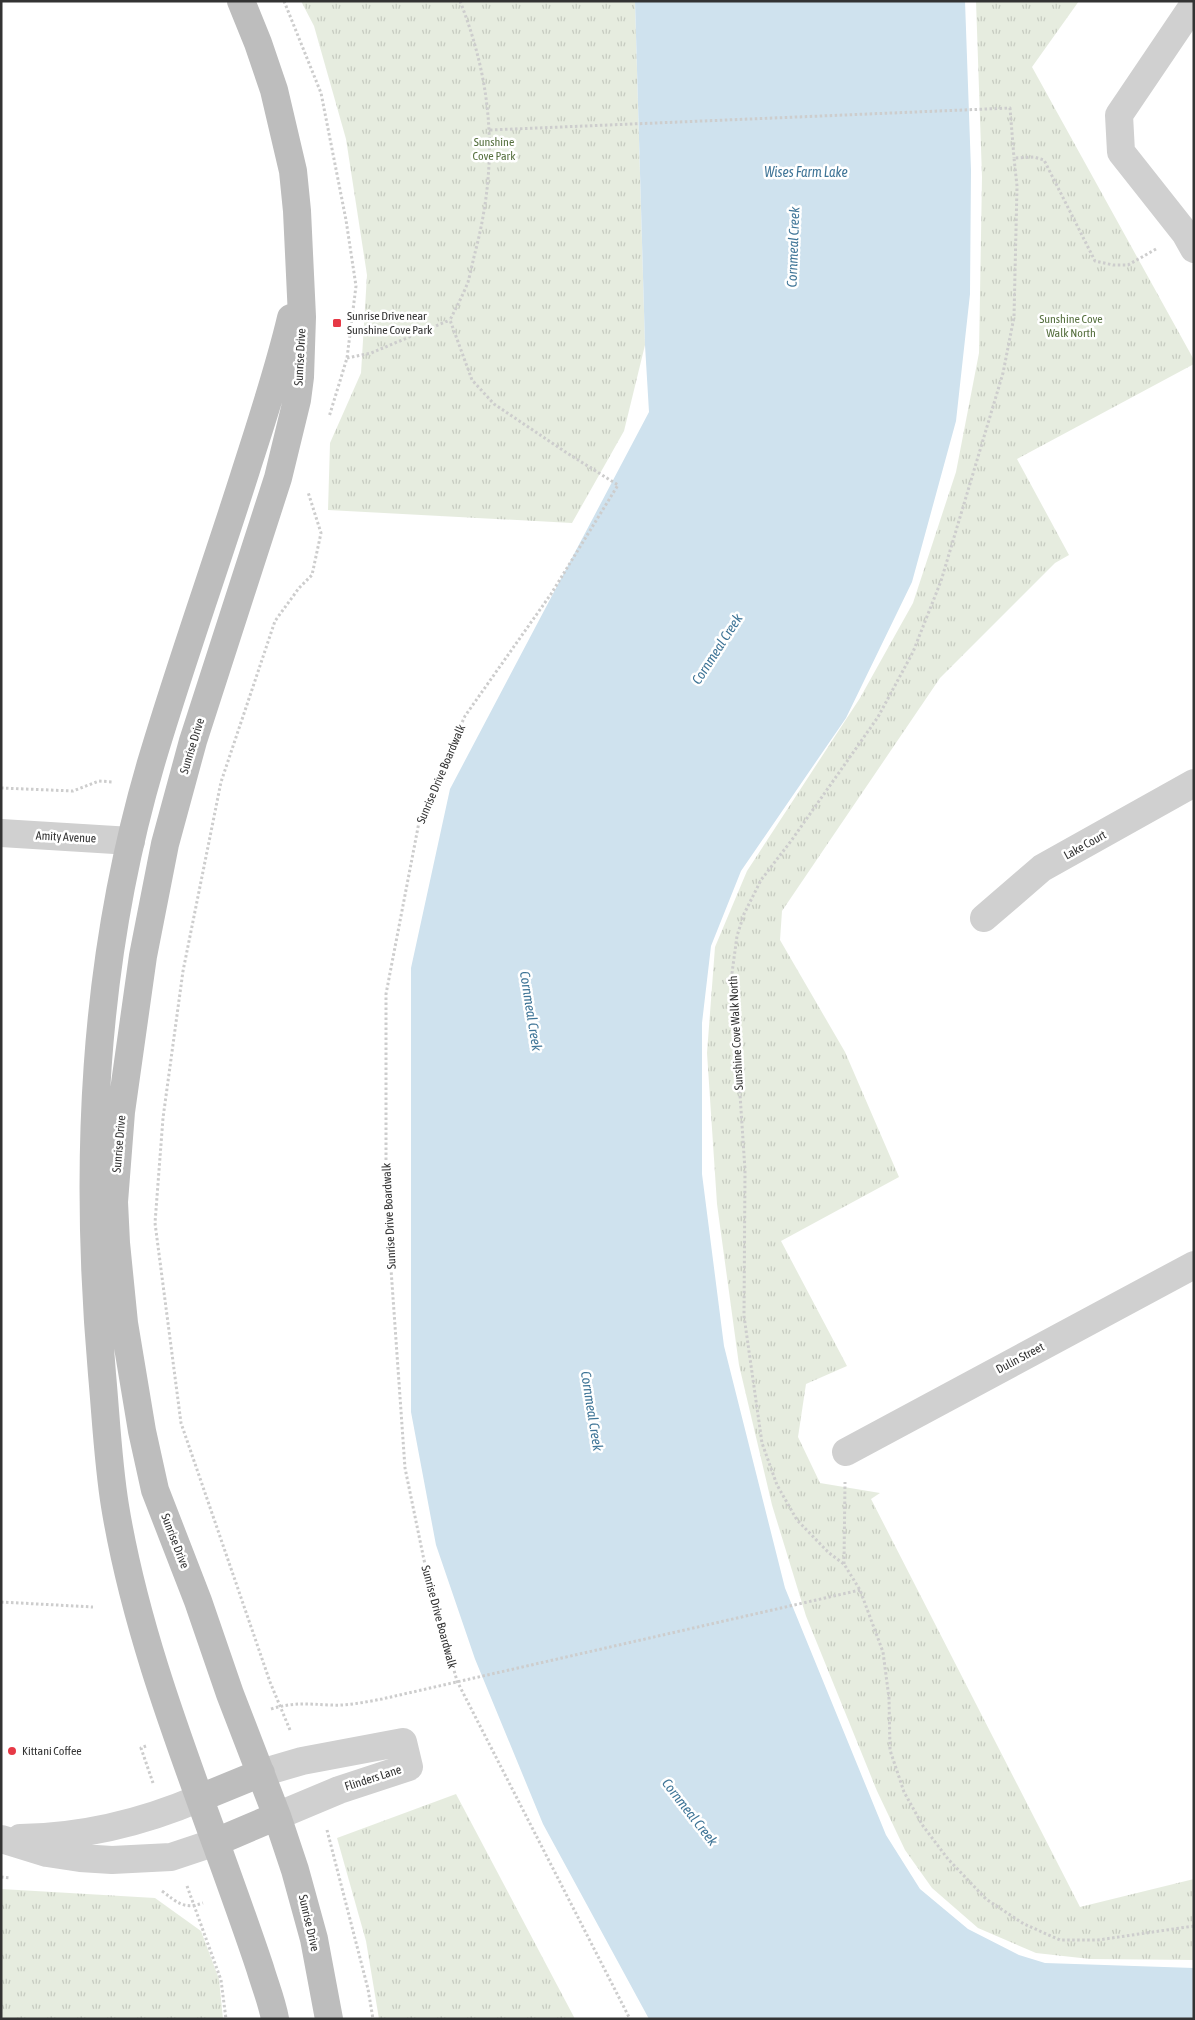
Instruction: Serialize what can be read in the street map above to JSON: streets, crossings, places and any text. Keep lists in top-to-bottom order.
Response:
{
  "streets": {
    "street": [
      "Sunrise Drive",
      "Amity Avenue",
      "Lake Court",
      "Dulin Street",
      "Flinders Lane"
    ],
    "path": ["Sunrise Drive Boardwalk", "Sunshine Cove Walk North"]
  },
  "crossings": [
    ["Sunrise Drive", "Amity Avenue"],
    ["Sunrise Drive", "Flinders Lane"]
  ],
  "water": ["Wises Farm Lake", "Cornmeal Creek"],
  "parks": ["Sunshine Cove Park", "Sunshine Cove Walk North"],
  "places": {
    "transit": ["Sunrise Drive near Sunshine Cove Park"],
    "other": ["Kittani Coffee"]
  }
}
